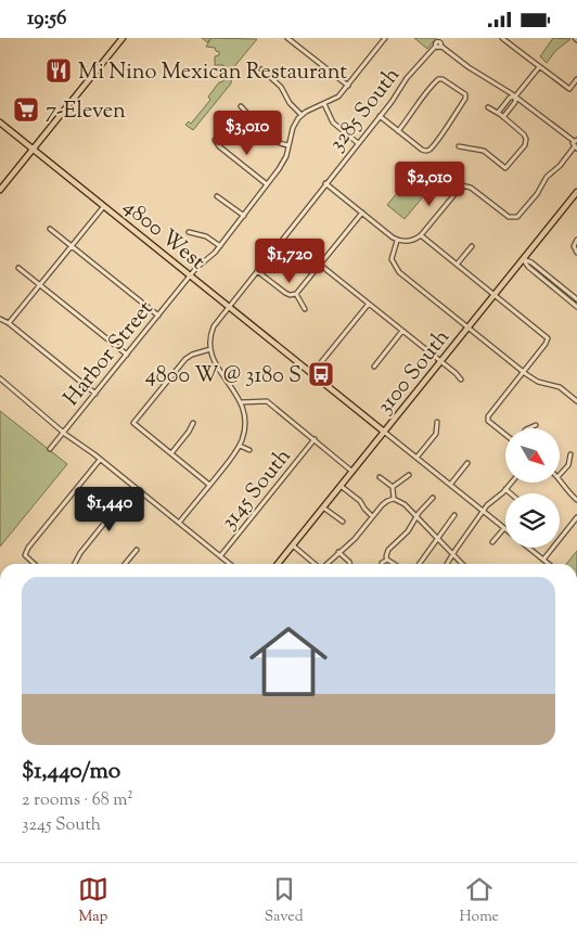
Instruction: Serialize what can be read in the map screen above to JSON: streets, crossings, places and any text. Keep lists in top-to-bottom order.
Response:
{
  "streets": {
    "main road": ["4800 West", "3100 South"],
    "street": ["3285 South", "Harbor Street", "3145 South"]
  },
  "crossings": [
    ["3285 South", "4800 West"],
    ["4800 West", "Harbor Street"],
    ["4800 West", "3100 South"]
  ],
  "places": {
    "restaurant": ["Mi Nino Mexican Restaurant"],
    "supermarket": ["7-Eleven"],
    "bus stop": ["4800 W @ 3180 S"]
  },
  "north": "bottom right",
  "page": {
    "status": "19:56",
    "price": [
      "$3,010",
      "$2,010",
      "$1,720",
      "$1,440"
    ],
    "list": [
      {
        "name": "$1,440/mo",
        "note": "2 rooms · 68 m² · 3245 South"
      }
    ],
    "tabs": ["Map", "Saved", "Home"]
  }
}
